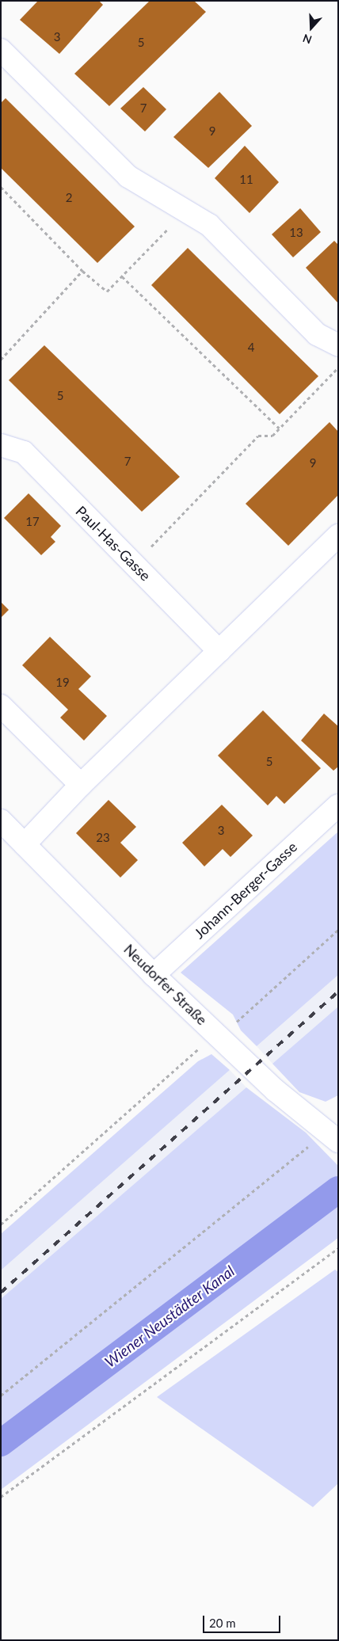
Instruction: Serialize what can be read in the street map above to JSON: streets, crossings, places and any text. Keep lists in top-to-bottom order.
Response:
{
  "streets": {
    "street": ["Paul-Has-Gasse", "Johann-Berger-Gasse", "Neudorfer Straße"]
  },
  "crossings": [
    ["Johann-Berger-Gasse", "Neudorfer Straße"]
  ],
  "water": ["Wiener Neustädter Kanal"],
  "house_numbers": [
    "3",
    "5",
    "7",
    "9",
    "11",
    "2",
    "13",
    "4",
    "5",
    "7",
    "9",
    "17",
    "19",
    "5",
    "3",
    "23"
  ],
  "scale_bar": "20 m",
  "north": "bottom"
}
